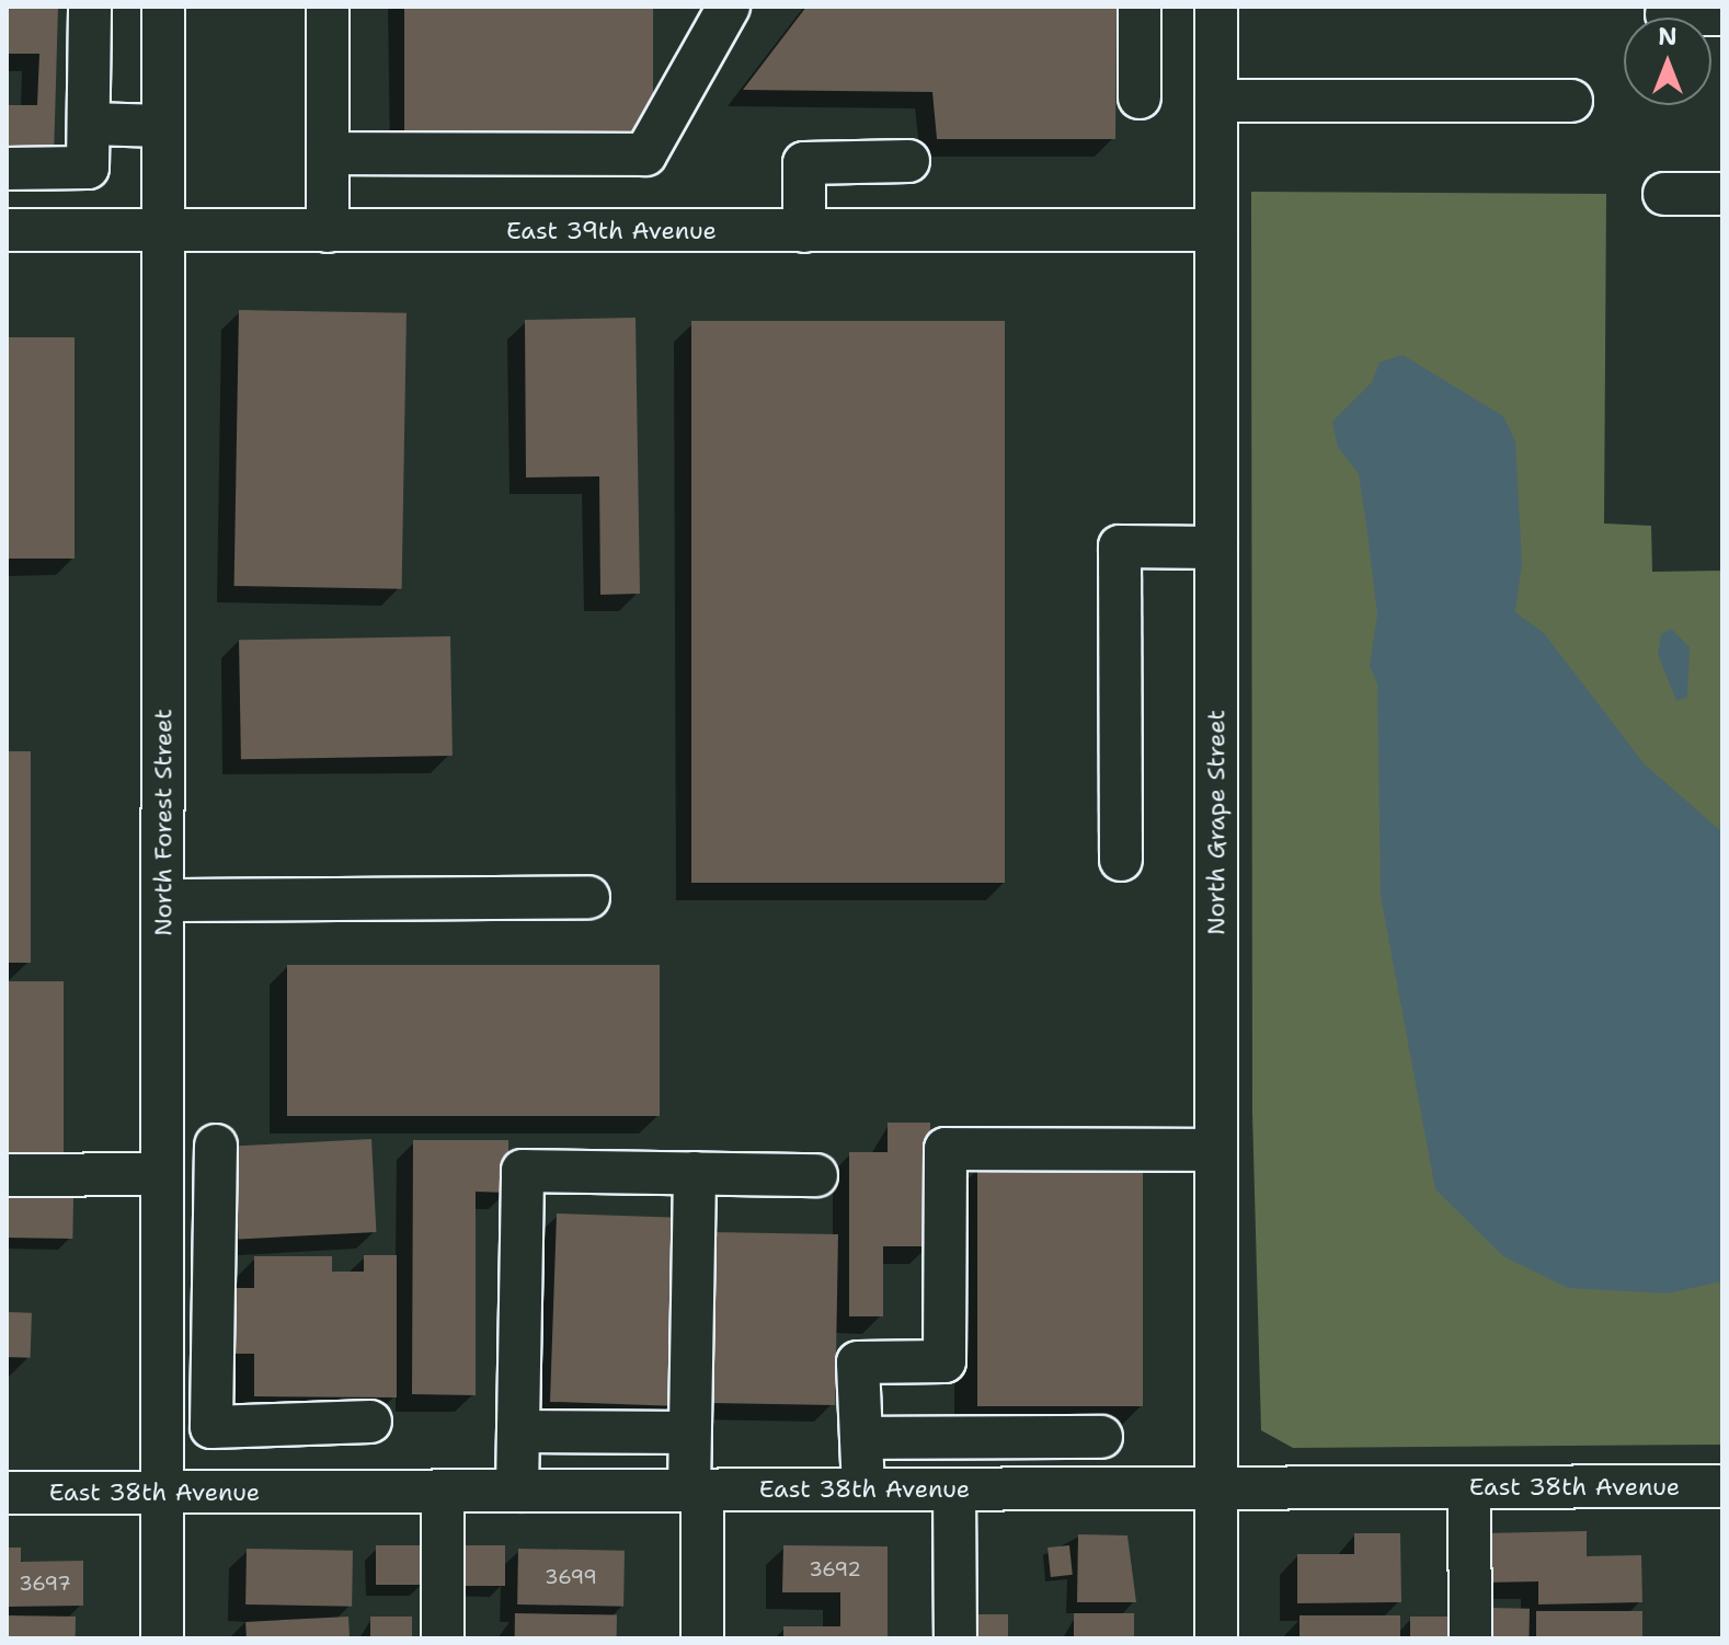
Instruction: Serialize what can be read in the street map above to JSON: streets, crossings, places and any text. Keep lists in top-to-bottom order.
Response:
{
  "streets": {
    "street": [
      "East 39th Avenue",
      "North Forest Street",
      "North Grape Street",
      "East 38th Avenue"
    ]
  },
  "crossings": [
    ["East 39th Avenue", "North Forest Street"],
    ["East 39th Avenue", "North Grape Street"],
    ["North Forest Street", "East 38th Avenue"],
    ["North Grape Street", "East 38th Avenue"]
  ],
  "house_numbers": ["3692", "3699", "3697"],
  "north": "top"
}
